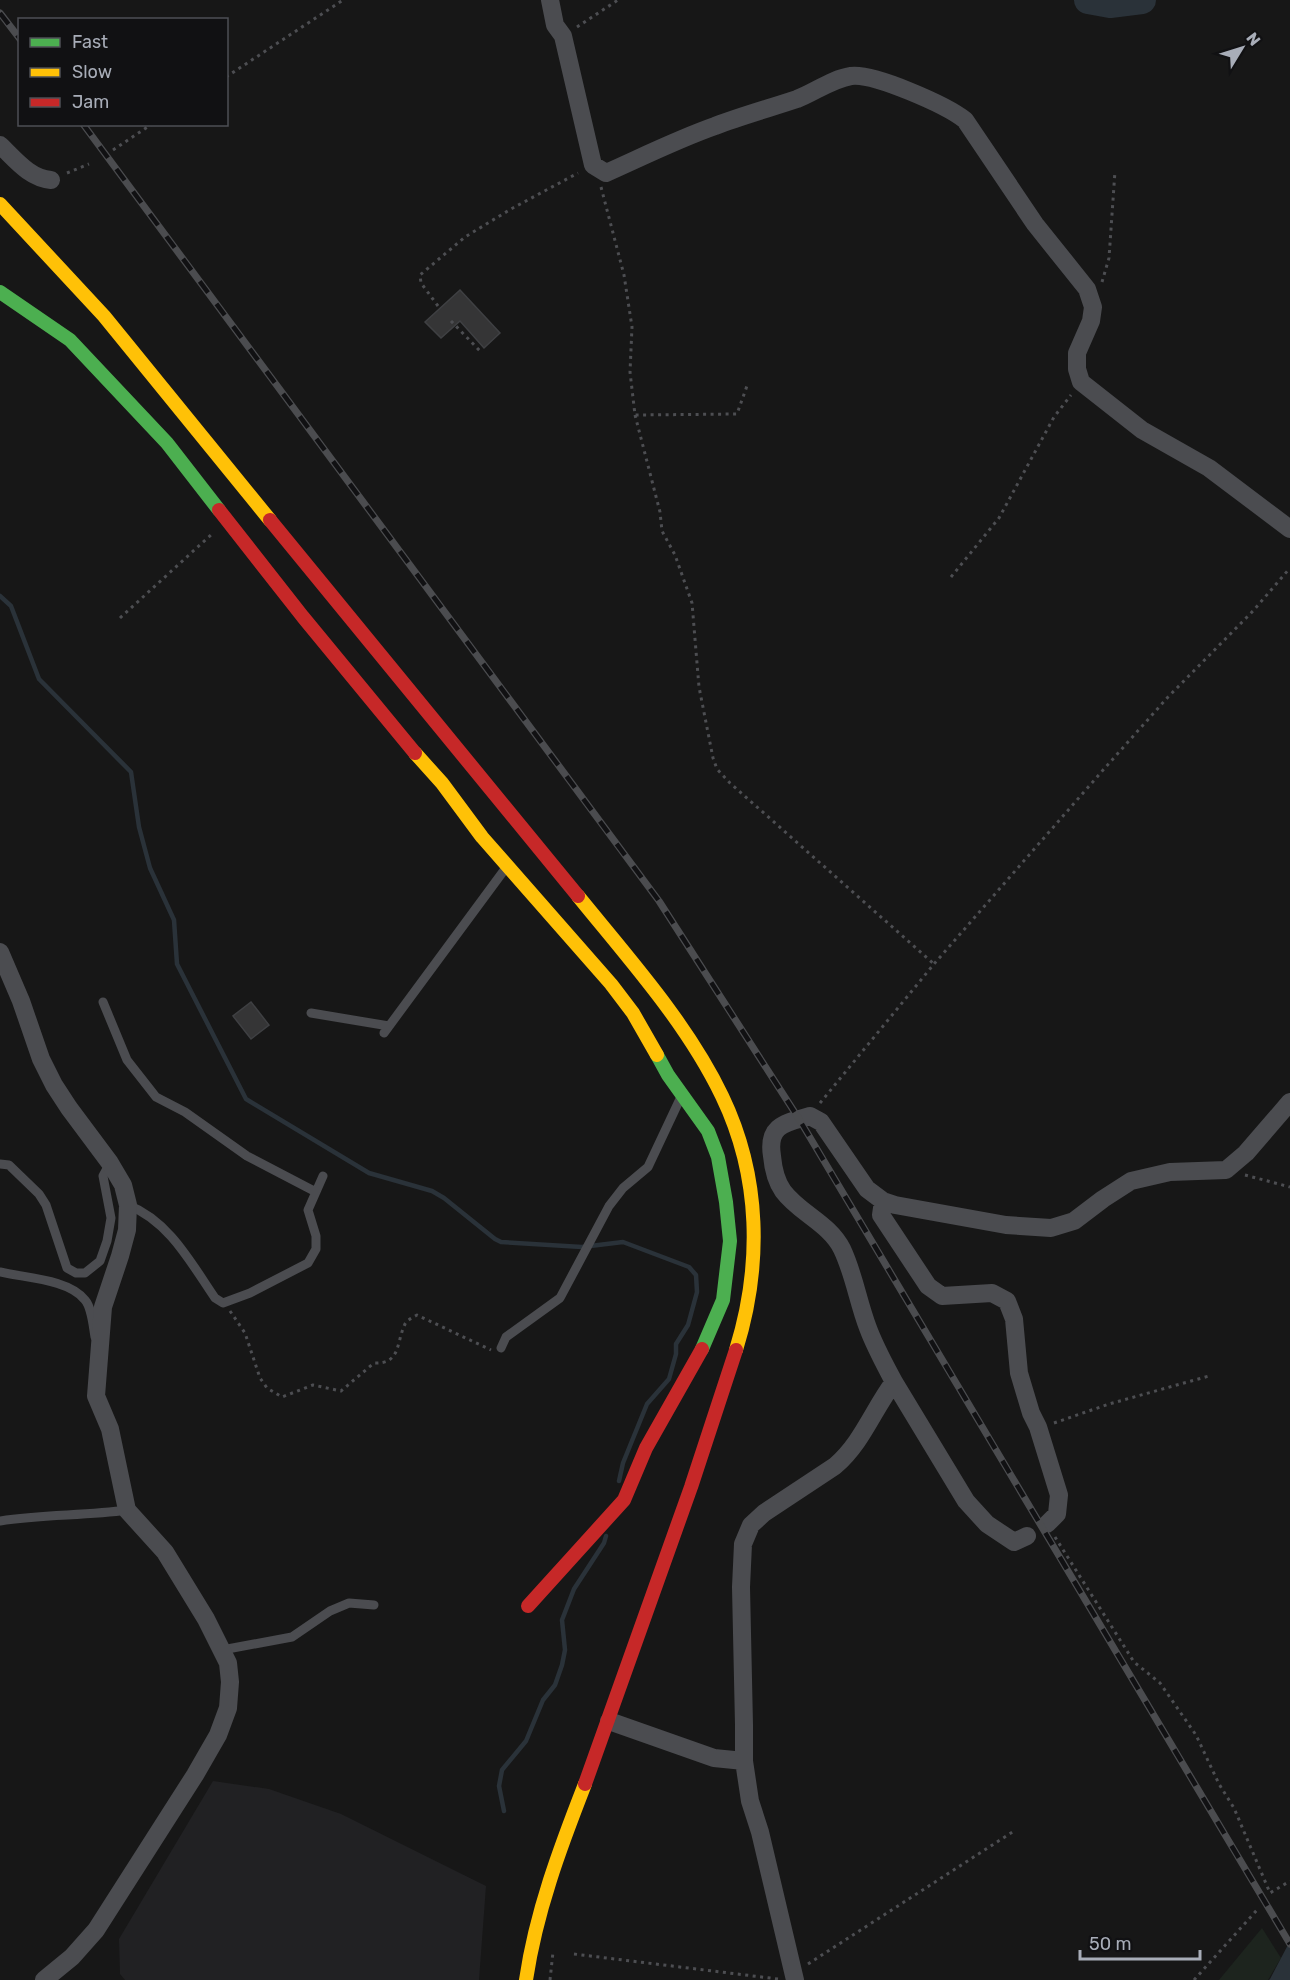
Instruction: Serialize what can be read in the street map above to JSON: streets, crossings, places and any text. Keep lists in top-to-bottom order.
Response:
{
  "legend": ["Fast", "Slow", "Jam"],
  "scale_bar": "50 m",
  "north": "top right"
}
